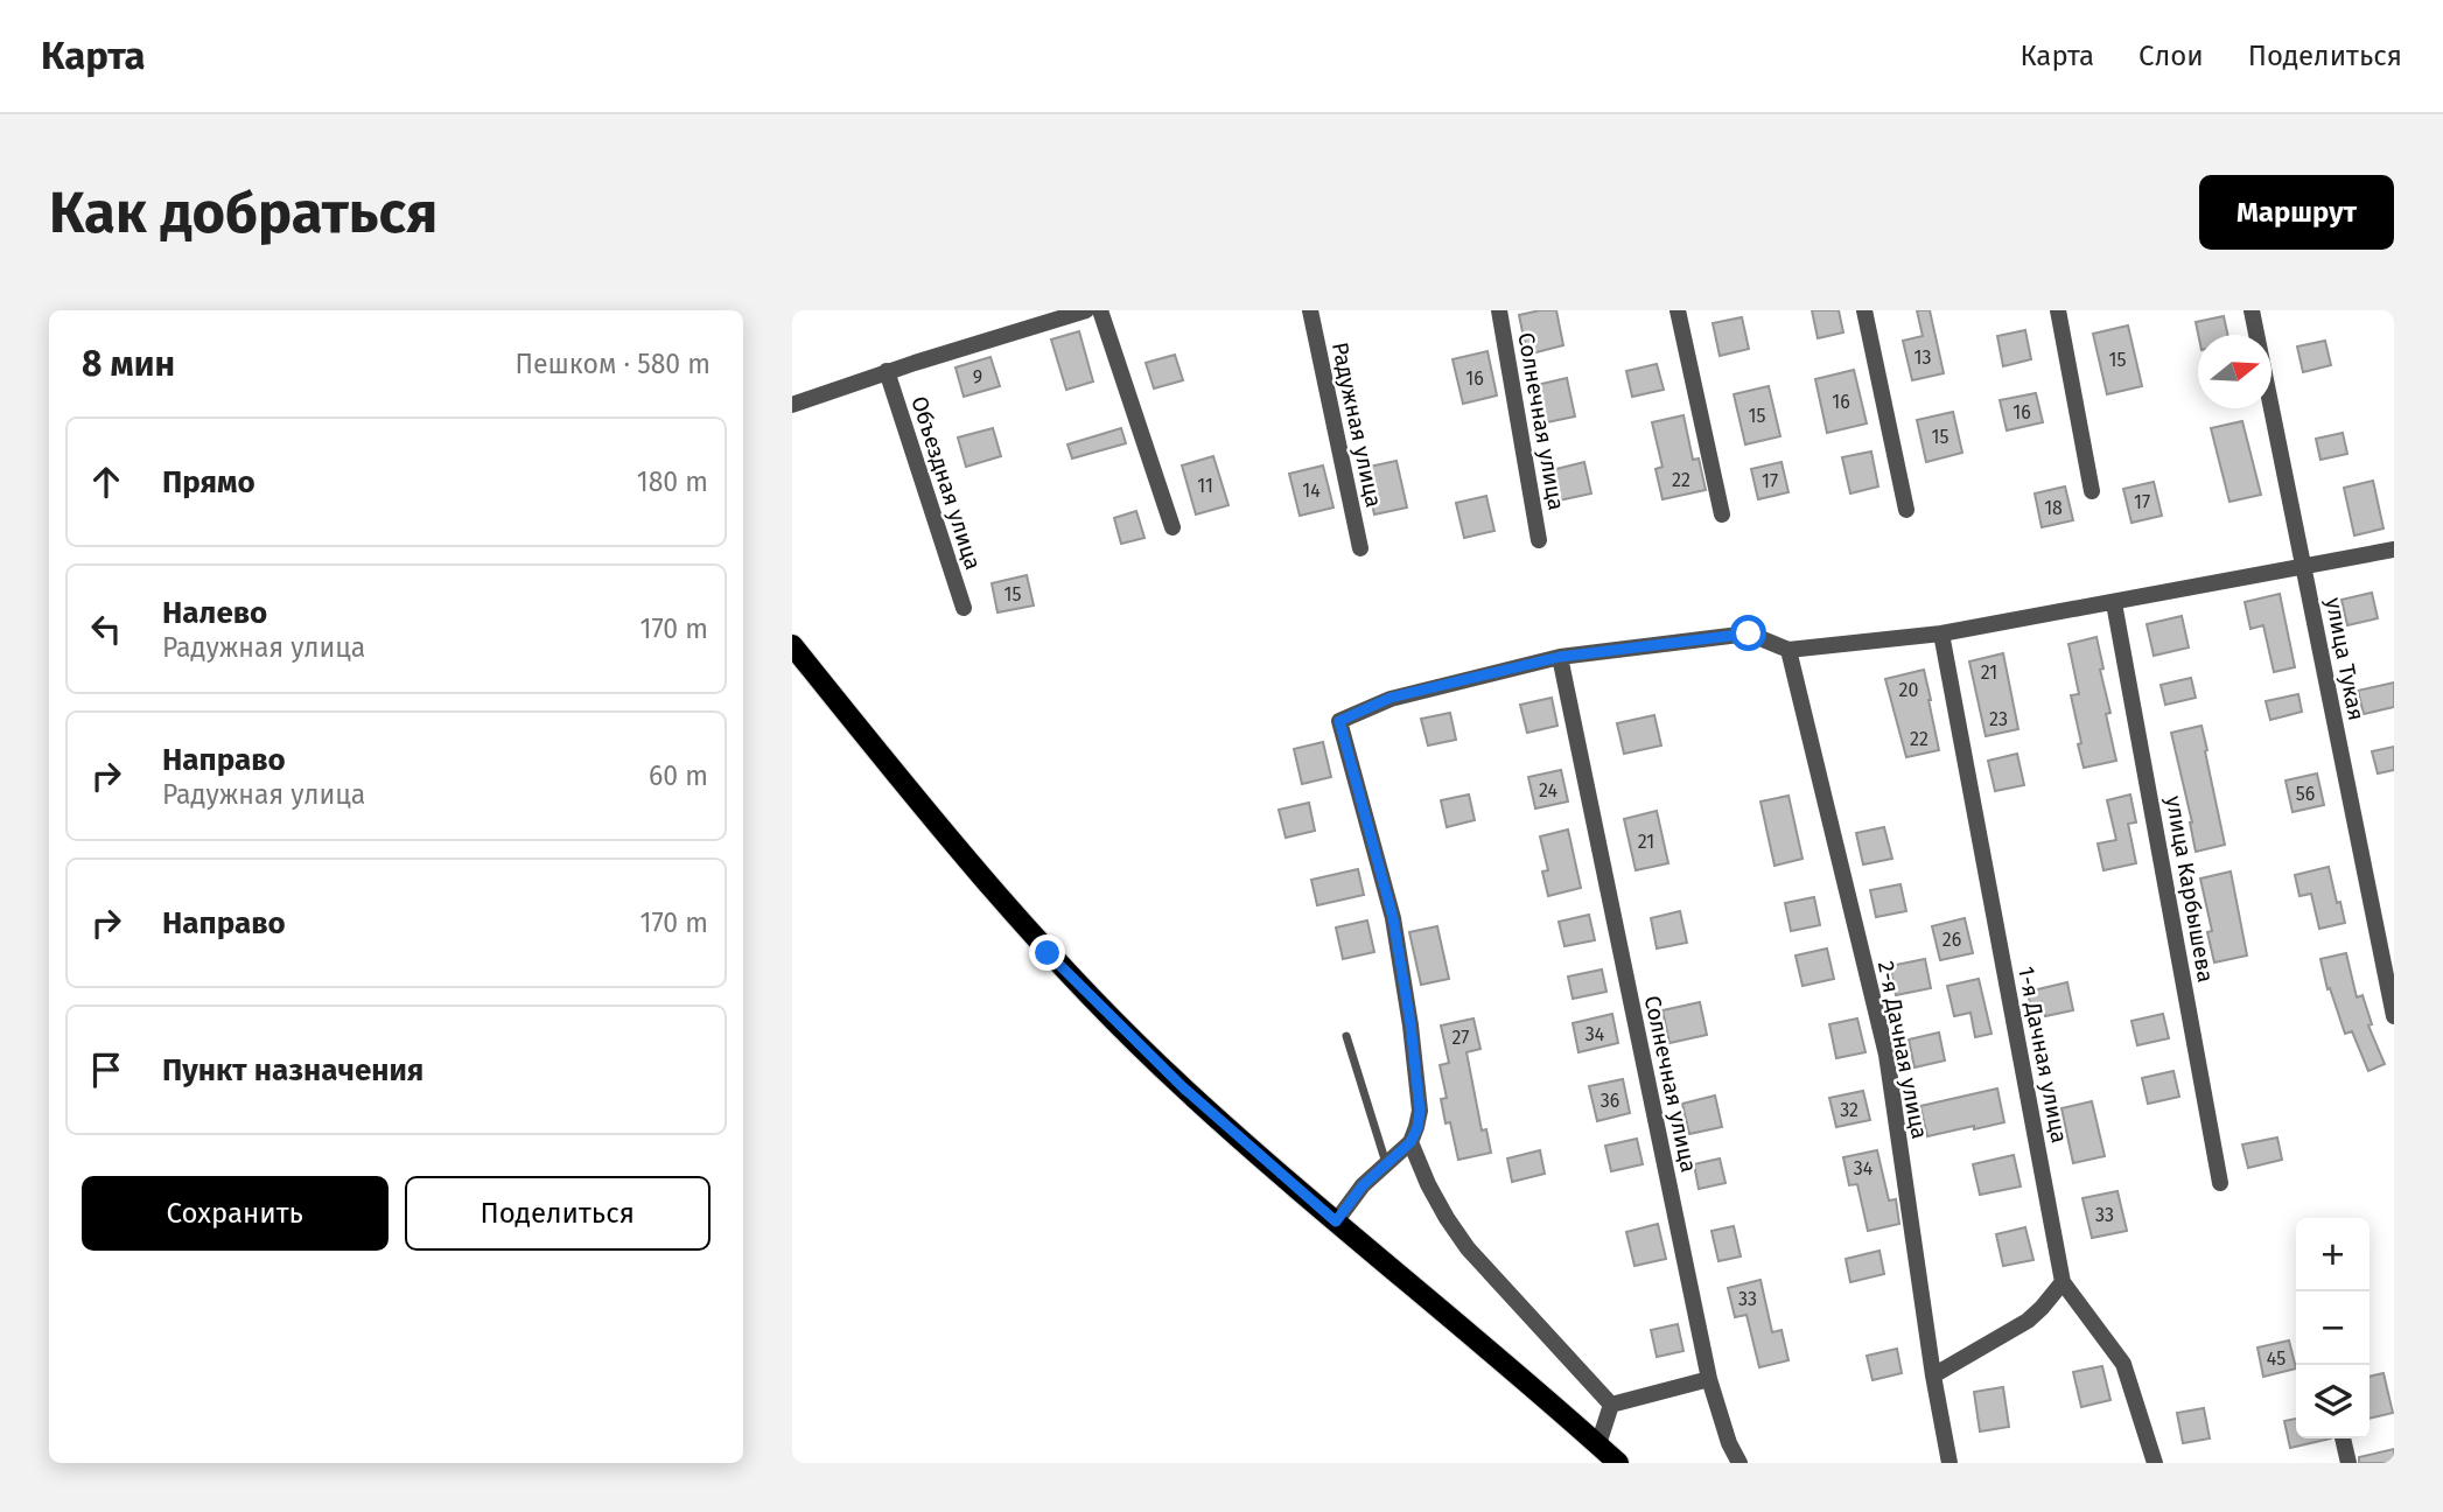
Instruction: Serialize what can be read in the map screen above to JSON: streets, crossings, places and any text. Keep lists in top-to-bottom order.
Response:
{
  "streets": {
    "street": [
      "Солнечная улица",
      "Радужная улица",
      "Объездная улица",
      "улица Тукая",
      "улица Карбышева",
      "2-я Дачная улица",
      "1-я Дачная улица"
    ]
  },
  "house_numbers": [
    "13",
    "15",
    "9",
    "16",
    "16",
    "16",
    "15",
    "15",
    "22",
    "17",
    "11",
    "14",
    "17",
    "18",
    "15",
    "21",
    "20",
    "23",
    "22",
    "24",
    "56",
    "21",
    "26",
    "34",
    "27",
    "36",
    "32",
    "34",
    "33",
    "33",
    "45"
  ],
  "north": "right",
  "page": {
    "header": "Карта",
    "nav": ["Карта", "Слои", "Поделиться"],
    "buttons": [
      "Маршрут",
      ["Сохранить", "Поделиться"]
    ],
    "title": "Как добраться",
    "heading": ["8 мин", "Пешком · 580 m"],
    "list": [
      ["Прямо", "180 m"],
      ["Налево", "Радужная улица", "170 m"],
      ["Направо", "Радужная улица", "60 m"],
      ["Направо", "170 m"],
      "Пункт назначения"
    ],
    "map_buttons": ["+", "−"]
  }
}
